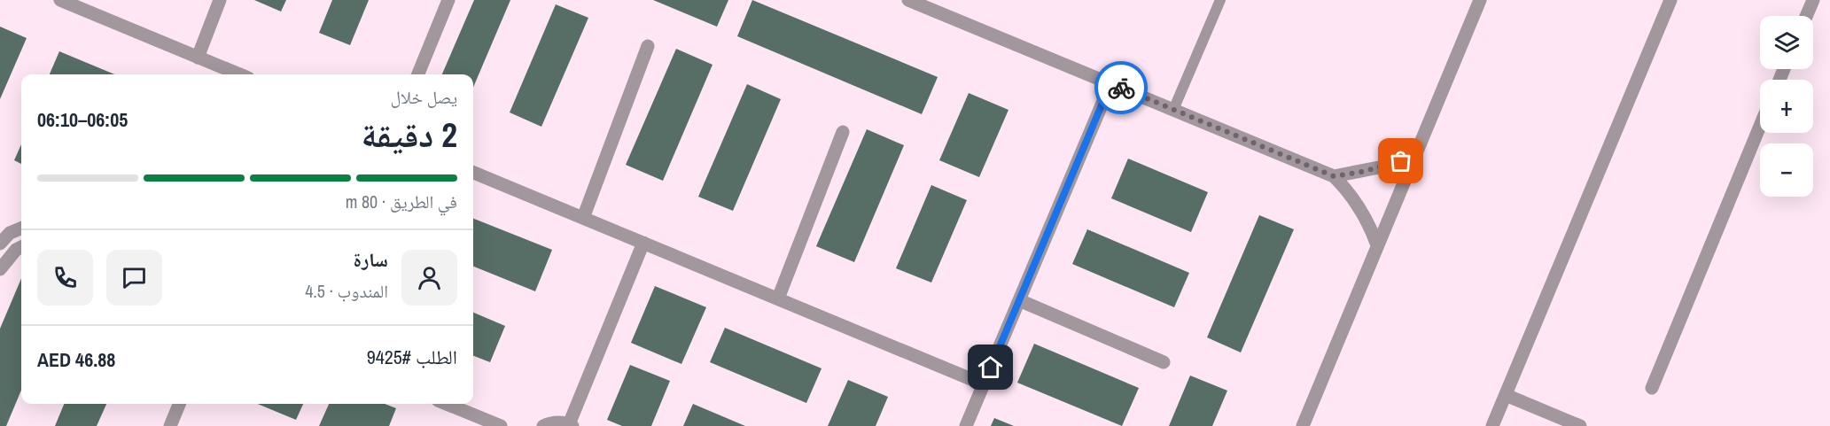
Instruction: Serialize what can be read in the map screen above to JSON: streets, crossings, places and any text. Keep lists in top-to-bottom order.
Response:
{
  "page": {
    "map_buttons": ["+", "−"],
    "heading": ["2 دقيقة", "يصل خلال", "06:05–06:10"],
    "panel": [
      "سارة",
      "المندوب · 4.5",
      "الطلب #9425",
      "AED 46.88"
    ],
    "bar": "في الطريق · 80 m"
  }
}
